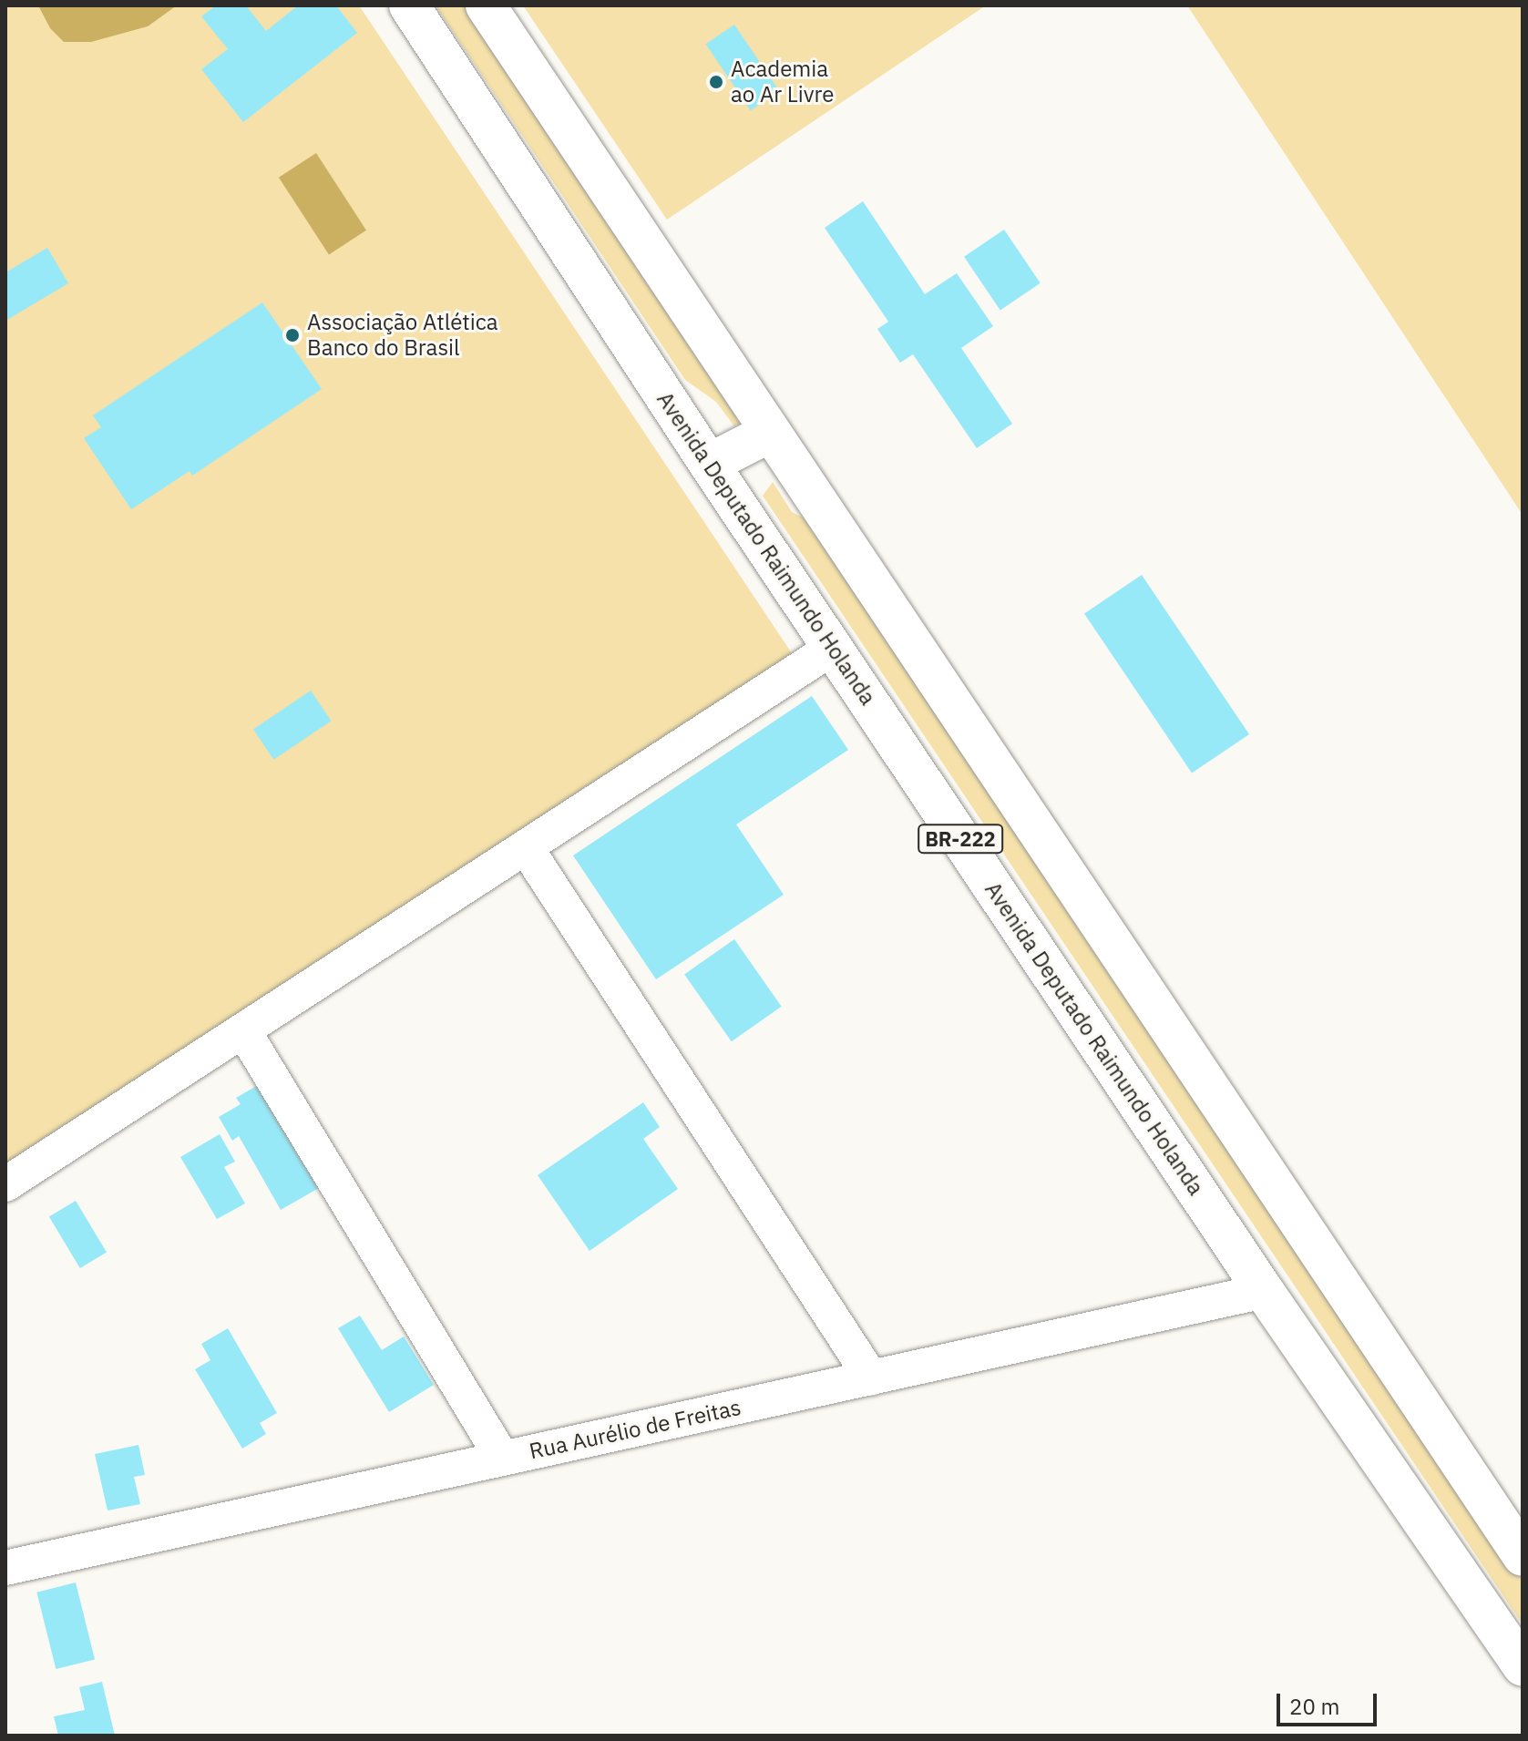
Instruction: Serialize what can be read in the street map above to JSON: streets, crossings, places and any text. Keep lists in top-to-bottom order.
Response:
{
  "streets": {
    "main road": ["Avenida Deputado Raimundo Holanda", "BR-222"],
    "street": ["Rua Aurélio de Freitas"]
  },
  "crossings": [
    ["Avenida Deputado Raimundo Holanda", "Rua Aurélio de Freitas"]
  ],
  "places": ["Academia ao Ar Livre", "Associação Atlética Banco do Brasil"],
  "scale_bar": "20 m"
}
